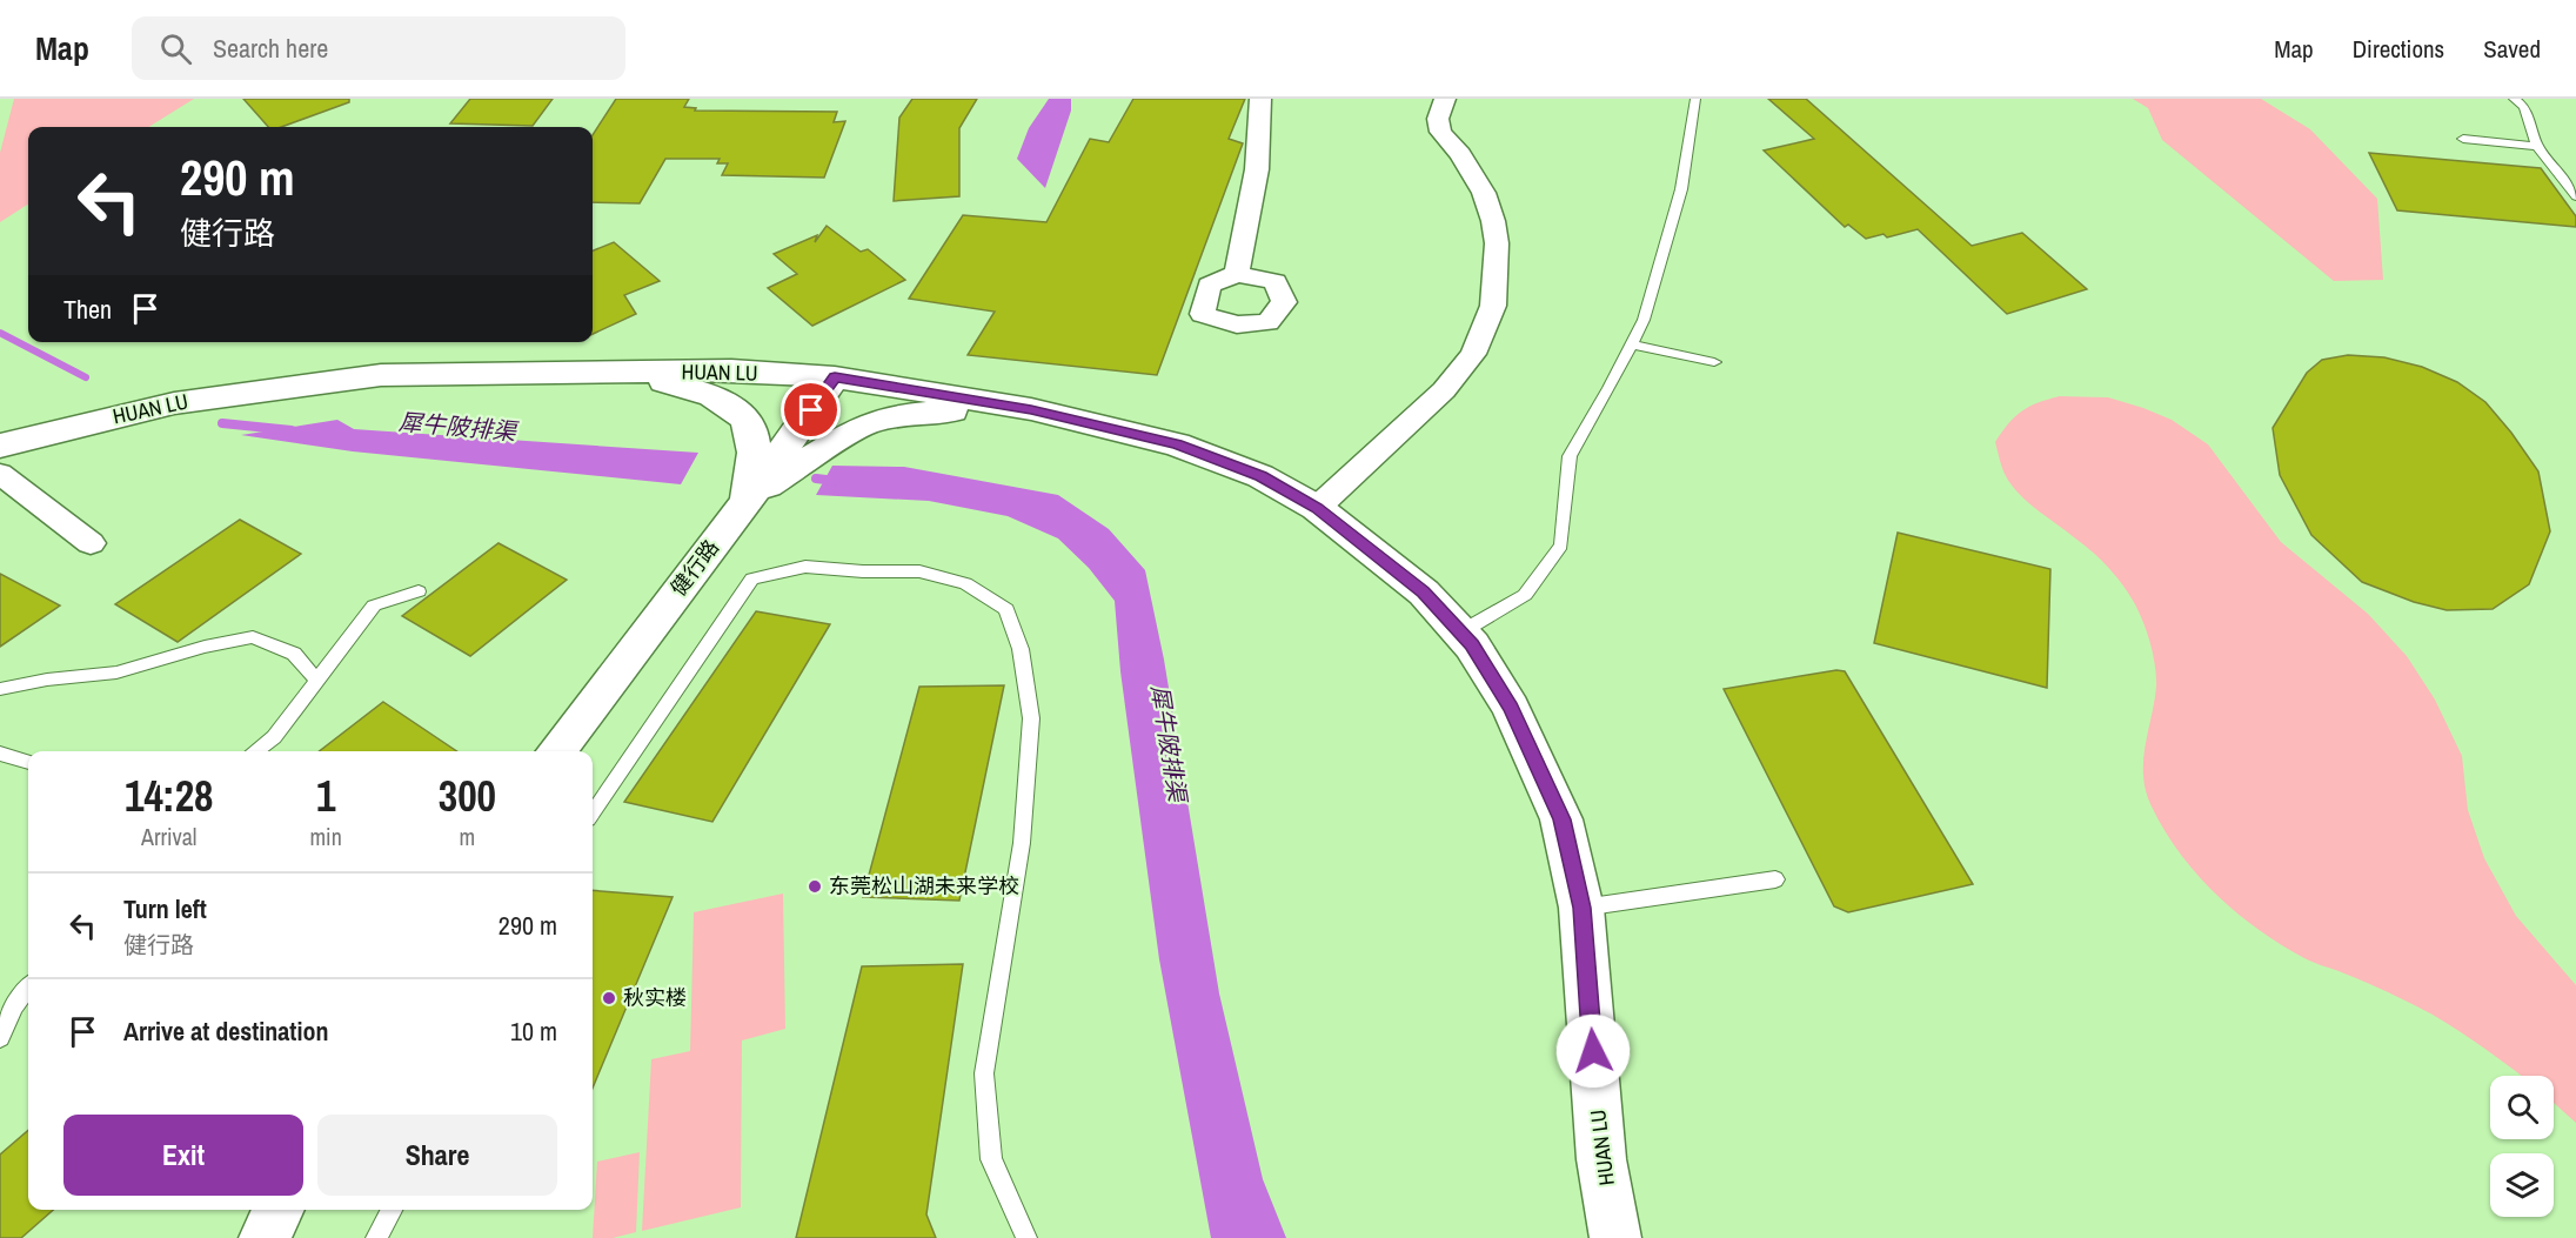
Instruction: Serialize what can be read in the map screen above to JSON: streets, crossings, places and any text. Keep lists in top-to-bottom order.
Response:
{
  "streets": {
    "street": ["HUAN LU", "健行路"]
  },
  "crossings": [
    ["HUAN LU", "健行路"]
  ],
  "water": ["犀牛陂排渠"],
  "places": ["东莞松山湖未来学校", "秋实楼"],
  "page": {
    "header": "Map",
    "search": "Search here",
    "nav": ["Map", "Directions", "Saved"],
    "turn": ["290 m", "健行路"],
    "then": "Then",
    "eta": [
      "14:28",
      "Arrival",
      "1",
      "min",
      "300",
      "m"
    ],
    "list": [
      {
        "name": "Turn left",
        "note": "健行路",
        "value": "290 m"
      },
      {
        "name": "Arrive at destination",
        "value": "10 m"
      }
    ],
    "buttons": ["Exit", "Share"]
  }
}
